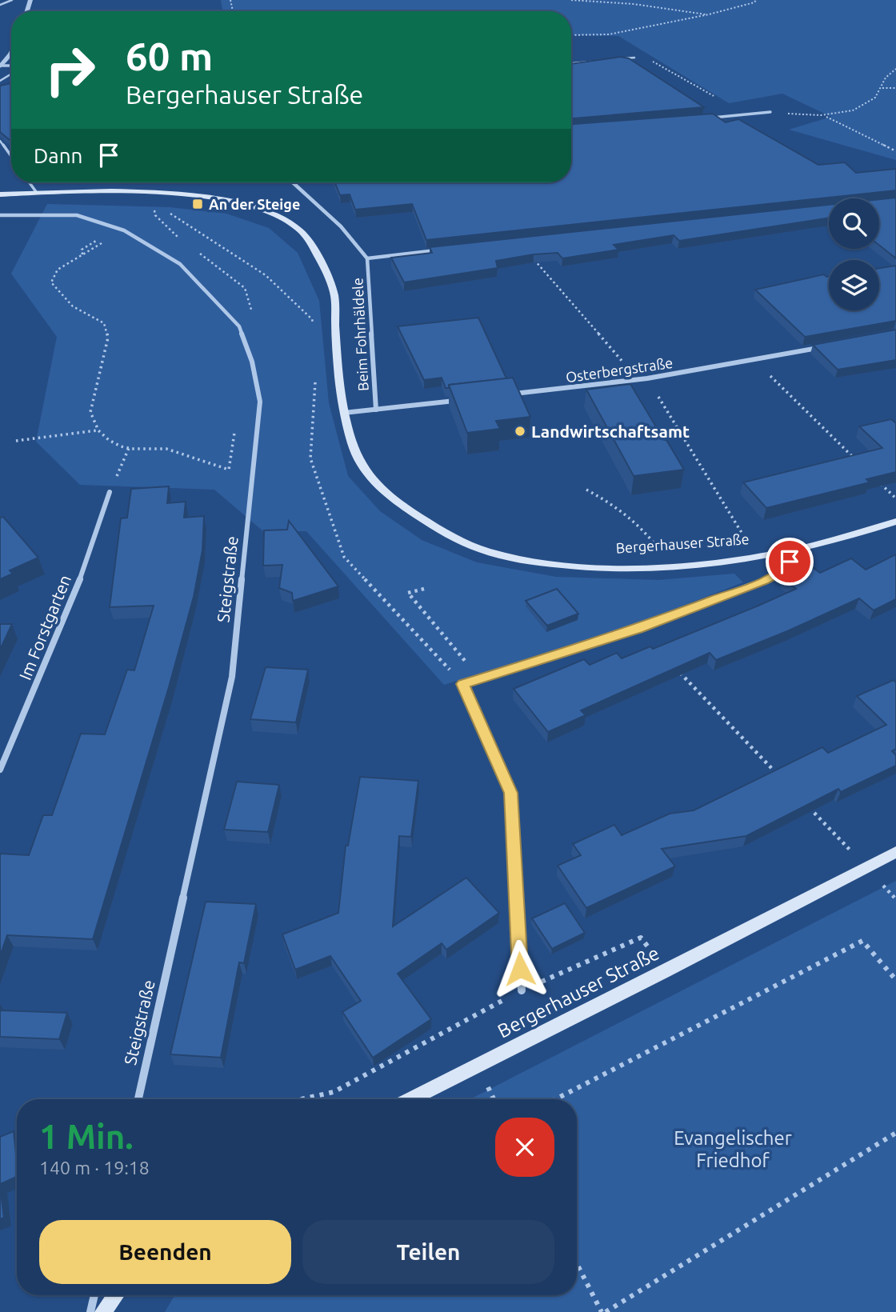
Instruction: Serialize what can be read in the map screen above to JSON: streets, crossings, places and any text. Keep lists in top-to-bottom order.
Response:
{
  "streets": {
    "main road": ["Bergerhauser Straße"],
    "street": [
      "Beim Fohrhäldele",
      "Osterbergstraße",
      "Steigstraße",
      "Im Forstgarten"
    ]
  },
  "parks": ["Evangelischer Friedhof"],
  "places": {
    "transit": ["An der Steige"],
    "other": ["Landwirtschaftsamt"]
  },
  "page": {
    "turn": ["60 m", "Bergerhauser Straße"],
    "then": "Dann",
    "heading": ["1 Min.", "140 m · 19:18"],
    "buttons": ["Beenden", "Teilen"]
  }
}
